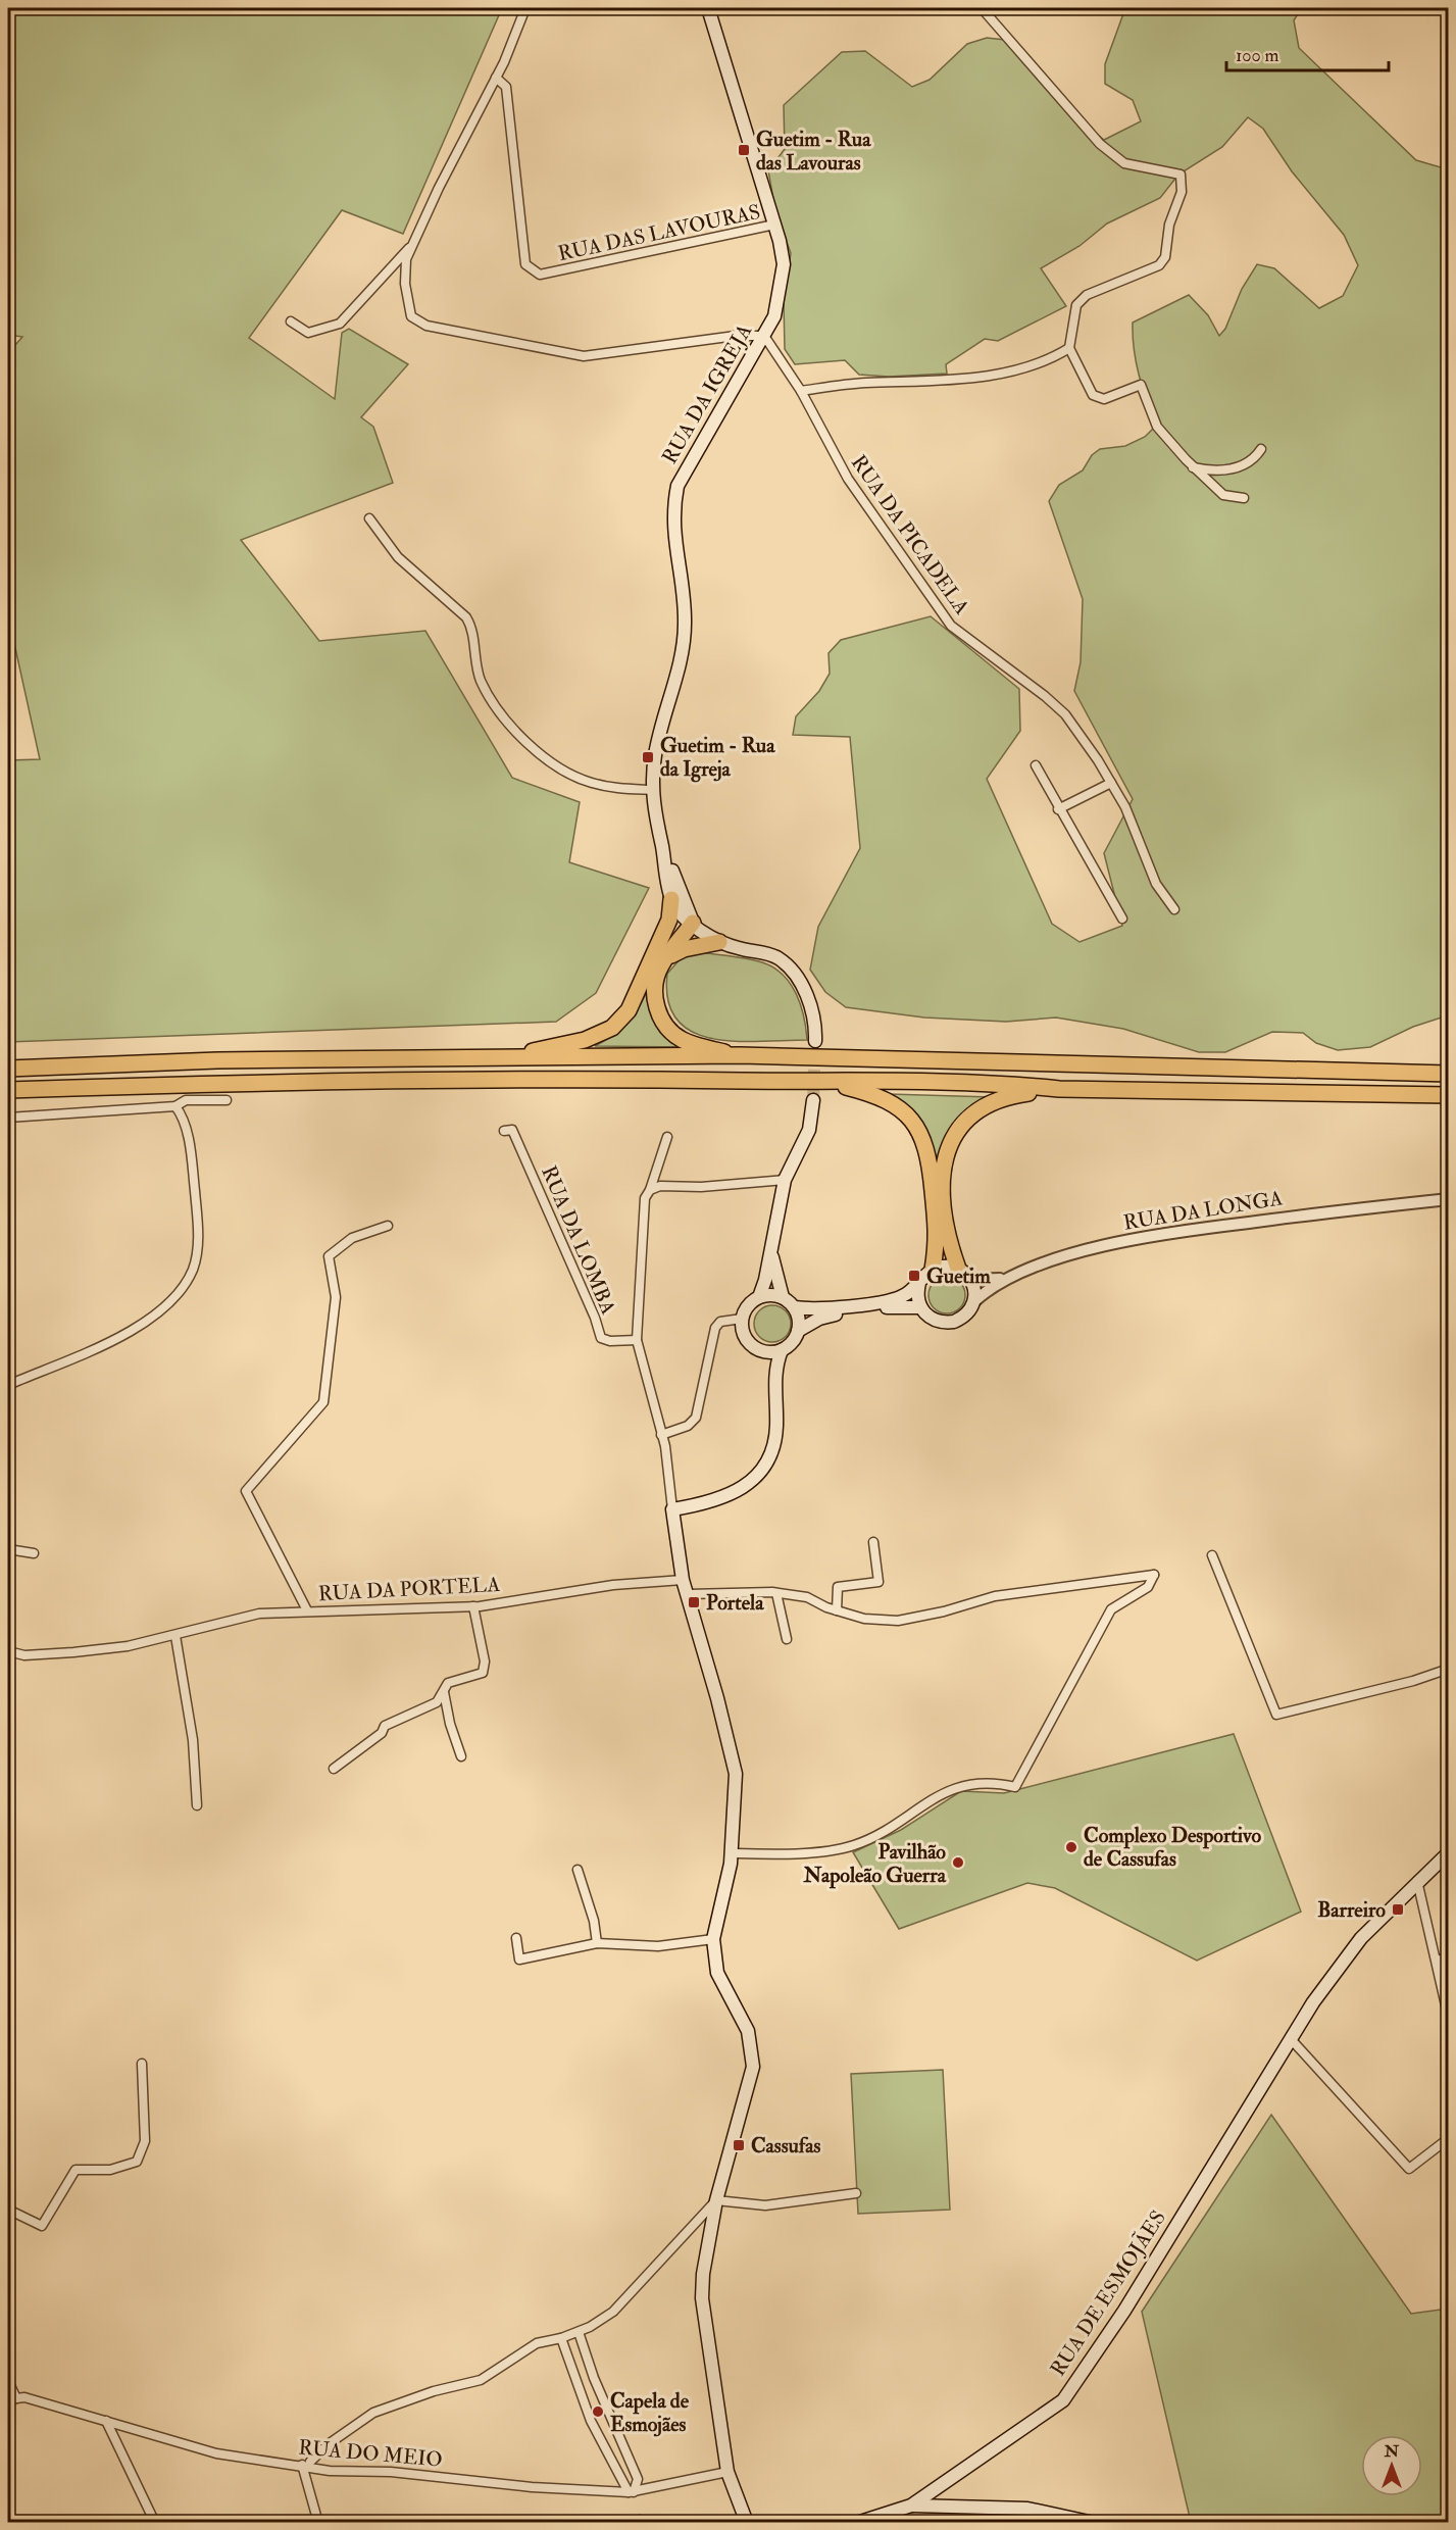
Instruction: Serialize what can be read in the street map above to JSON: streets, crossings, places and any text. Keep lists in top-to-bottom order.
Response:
{
  "streets": {
    "main road": ["RUA DA IGREJA", "RUA DA LONGA", "RUA DE ESMOJÃES"],
    "street": [
      "RUA DAS LAVOURAS",
      "RUA DA PICADELA",
      "RUA DA LOMBA",
      "RUA DA PORTELA",
      "RUA DO MEIO"
    ]
  },
  "crossings": [
    ["RUA DAS LAVOURAS", "RUA DA IGREJA"],
    ["RUA DA IGREJA", "RUA DA PICADELA"]
  ],
  "places": {
    "transit": [
      "Guetim - Rua das Lavouras",
      "Guetim - Rua da Igreja",
      "Guetim",
      "Portela",
      "Barreiro",
      "Cassufas"
    ],
    "other": ["Complexo Desportivo de Cassufas", "Pavilhão Napoleão Guerra", "Capela de Esmojães"]
  },
  "scale_bar": "100 m",
  "north": "top"
}
